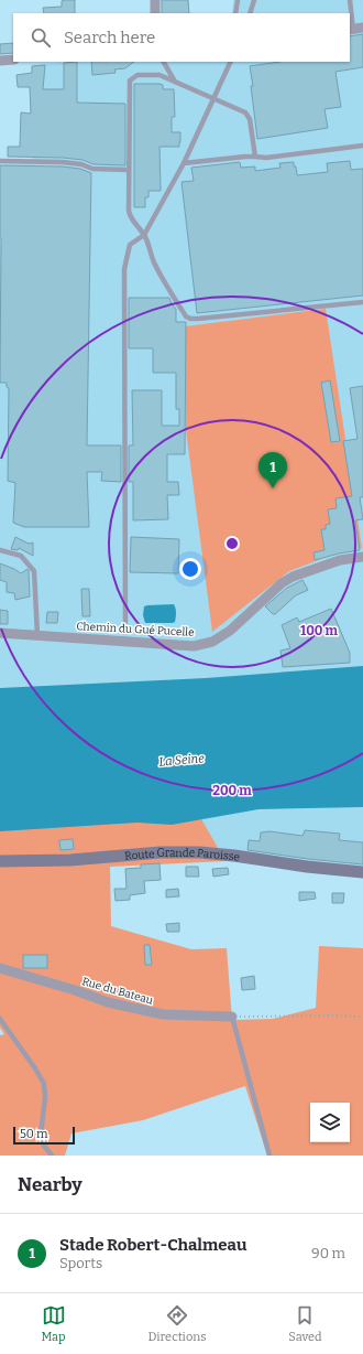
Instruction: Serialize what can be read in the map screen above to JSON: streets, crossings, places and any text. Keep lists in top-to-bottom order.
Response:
{
  "streets": {
    "main road": ["Route Grande Paroisse"],
    "street": ["Chemin du Gué Pucelle", "Rue du Bateau"]
  },
  "water": ["La Seine"],
  "scale_bar": "50 m",
  "page": {
    "search": "Search here",
    "pins": "1",
    "scale": "50 m",
    "heading": "Nearby",
    "list": [
      {
        "mark": "1",
        "name": "Stade Robert-Chalmeau",
        "note": "Sports",
        "value": "90 m"
      }
    ],
    "nav": ["Map", "Directions", "Saved"]
  },
  "rings": ["100 m", "200 m"]
}
